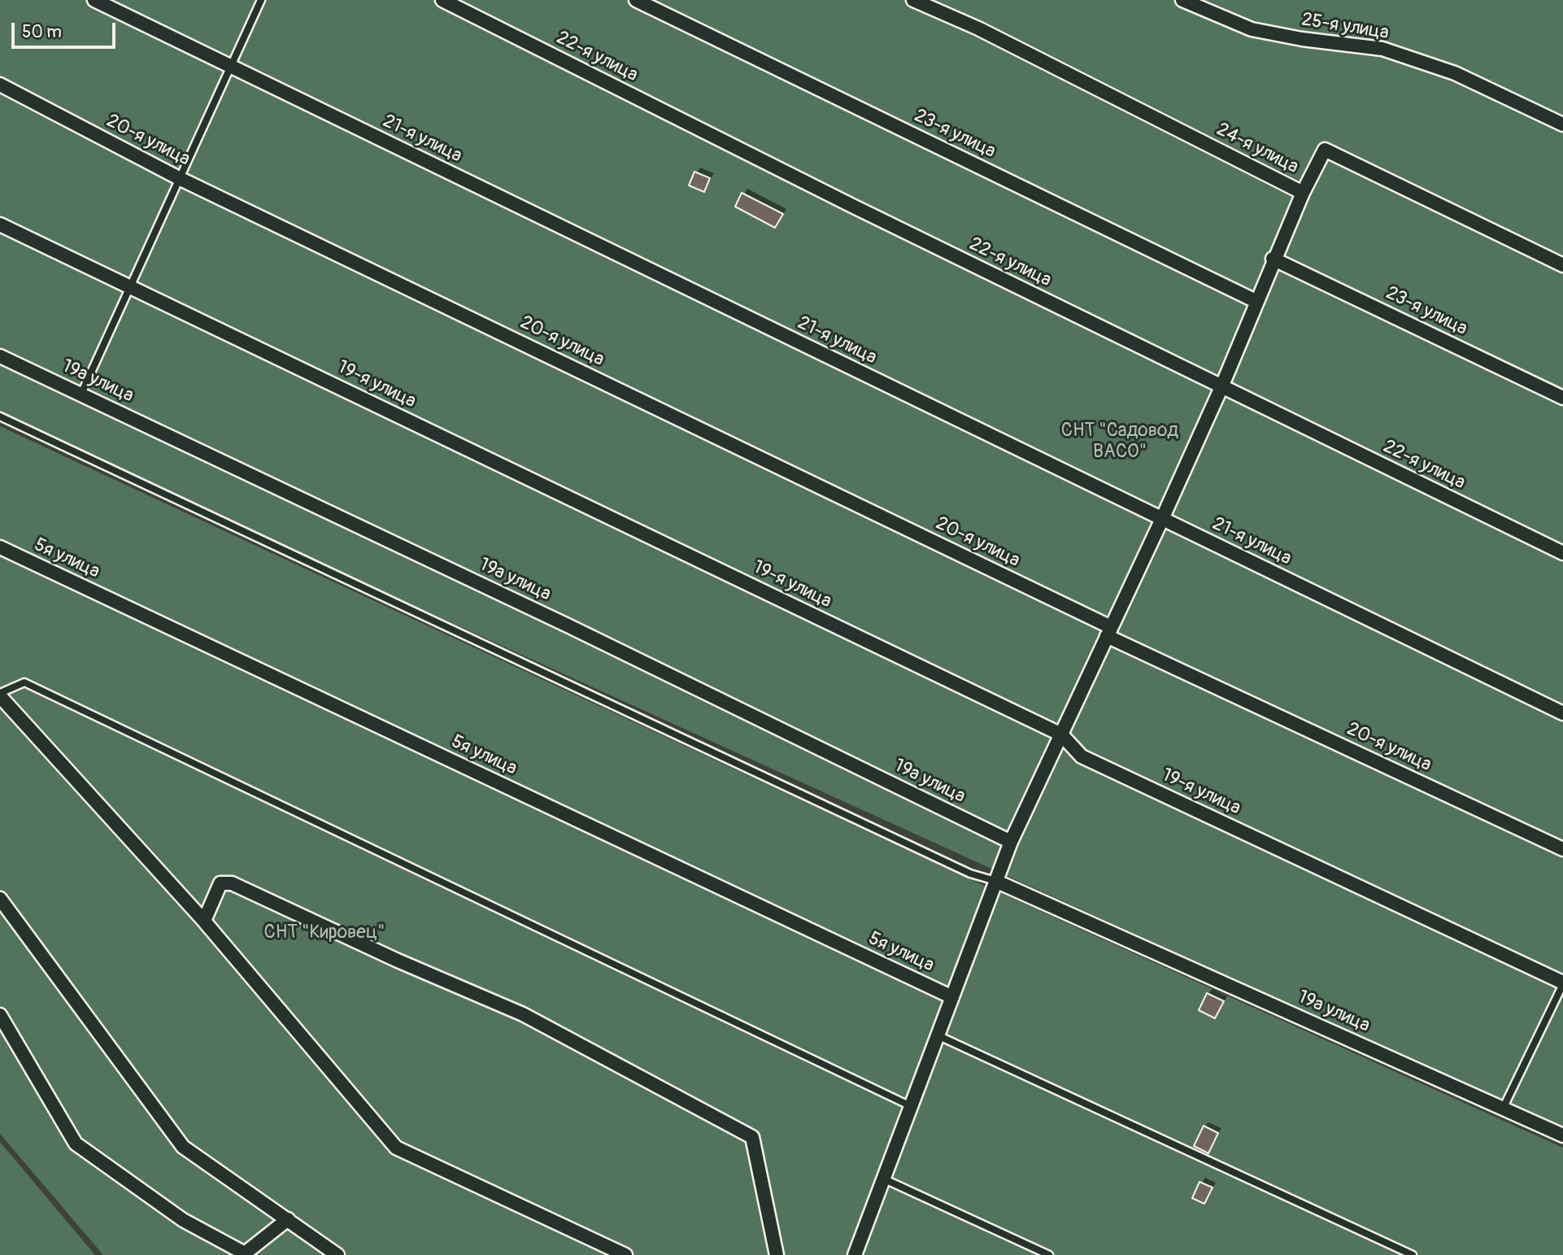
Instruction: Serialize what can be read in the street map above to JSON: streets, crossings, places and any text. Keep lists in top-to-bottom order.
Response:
{
  "streets": {
    "street": [
      "25-я улица",
      "22-я улица",
      "23-я улица",
      "21-я улица",
      "20-я улица",
      "24-я улица",
      "19а улица",
      "19-я улица",
      "5я улица"
    ]
  },
  "parks": ["СНТ \"Садовод ВАСО\"", "СНТ \"Кировец\""],
  "scale_bar": "50 m"
}
